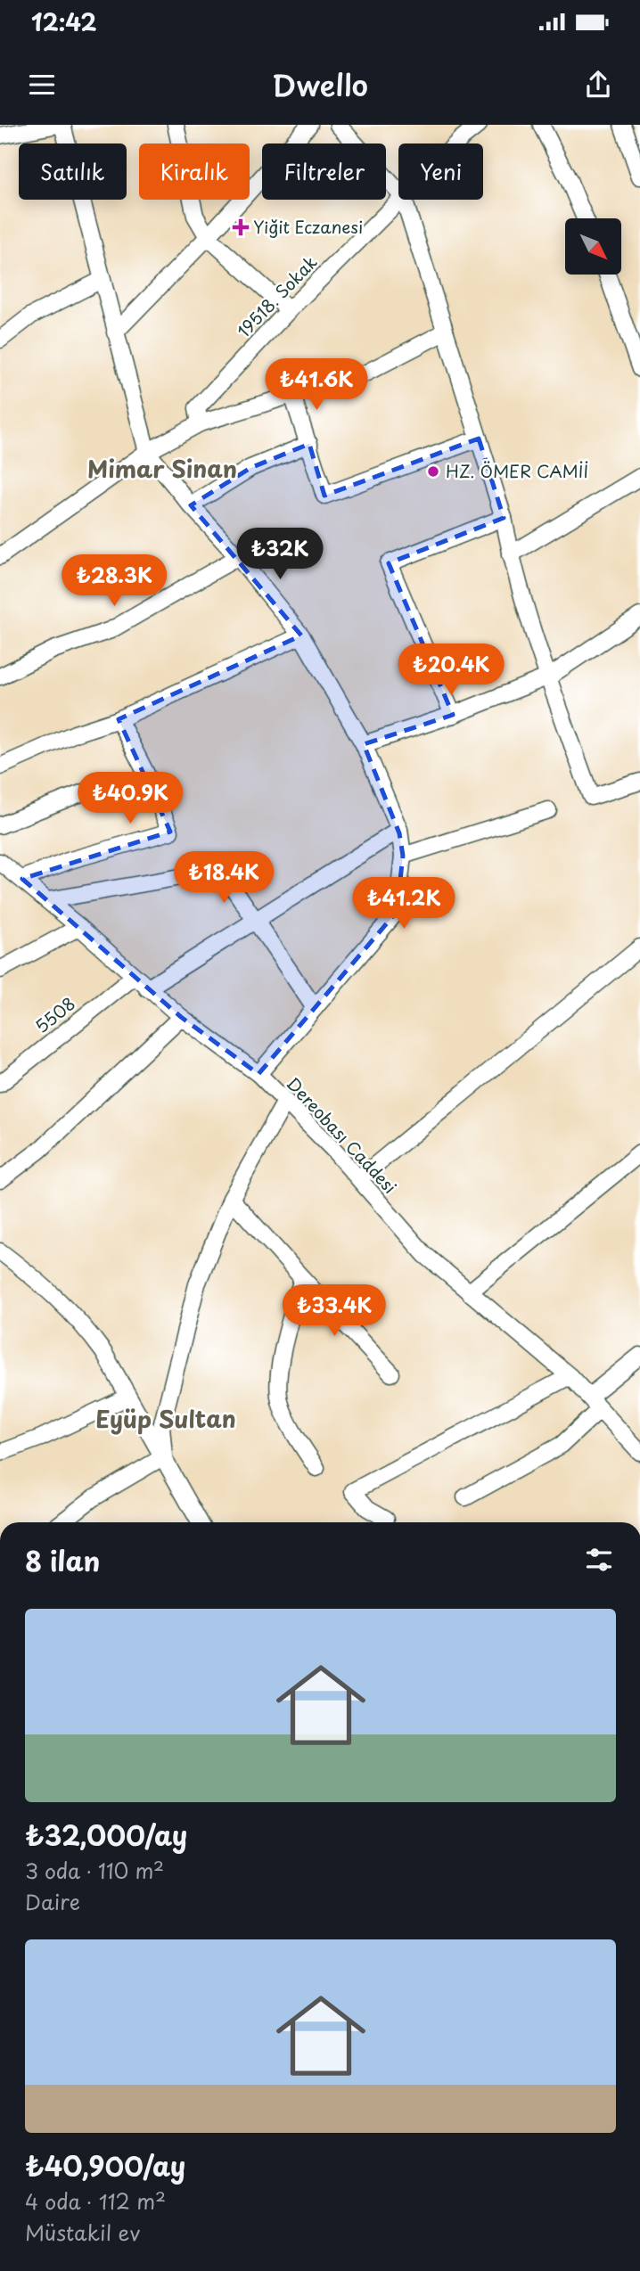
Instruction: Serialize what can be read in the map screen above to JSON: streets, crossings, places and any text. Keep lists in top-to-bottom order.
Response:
{
  "streets": {
    "street": ["19518. Sokak", "5508", "Dereobası Caddesi"]
  },
  "crossings": [
    ["5508", "Dereobası Caddesi"]
  ],
  "districts": ["Mimar Sinan", "Eyüp Sultan"],
  "places": {
    "health": ["Yiğit Eczanesi"],
    "other": ["HZ. ÖMER CAMİİ"]
  },
  "north": "bottom right",
  "page": {
    "status": "12:42",
    "header": "Dwello",
    "chip": [
      "Satılık",
      "Kiralık",
      "Filtreler",
      "Yeni"
    ],
    "price": [
      "₺41.6K",
      "₺32K",
      "₺28.3K",
      "₺20.4K",
      "₺40.9K",
      "₺18.4K",
      "₺41.2K",
      "₺33.4K"
    ],
    "heading": "8 ilan",
    "list": [
      {
        "name": "₺32,000/ay",
        "note": "3 oda · 110 m² · Daire"
      },
      {
        "name": "₺40,900/ay",
        "note": "4 oda · 112 m² · Müstakil ev"
      }
    ]
  }
}
